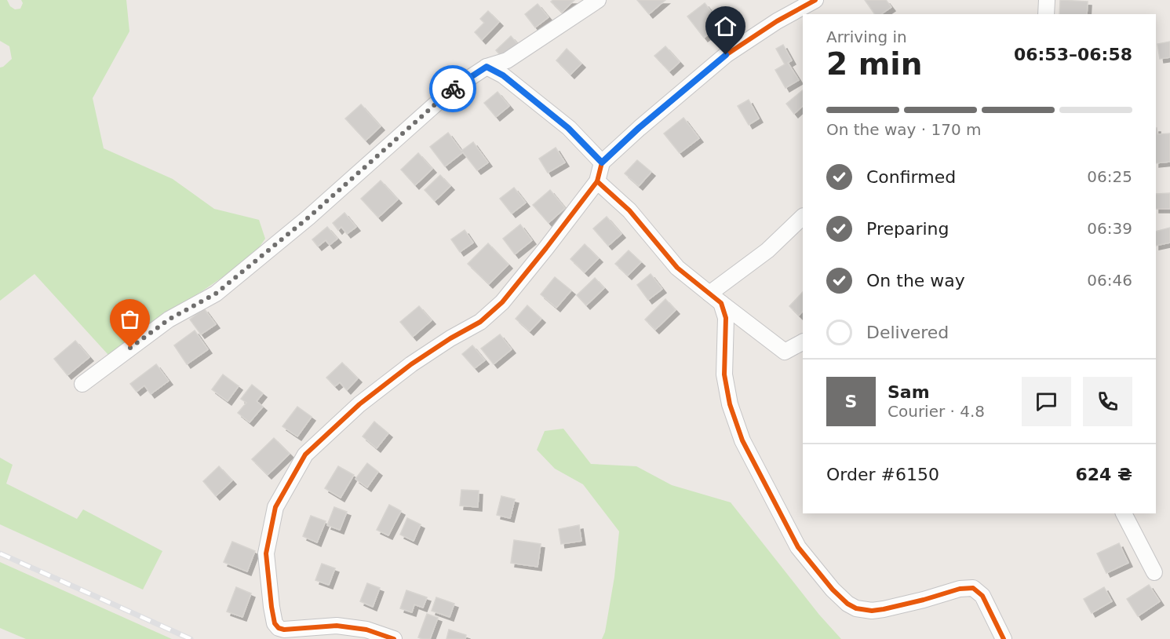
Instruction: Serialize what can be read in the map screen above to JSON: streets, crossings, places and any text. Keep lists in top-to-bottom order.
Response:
{
  "page": {
    "heading": ["2 min", "Arriving in", "06:53–06:58"],
    "panel": [
      "Sam",
      "Courier · 4.8",
      "Order #6150",
      "624 ₴"
    ],
    "bar": "On the way · 170 m",
    "list": [
      ["Confirmed", "06:25"],
      ["Preparing", "06:39"],
      ["On the way", "06:46"],
      "Delivered"
    ],
    "round": "S"
  }
}
